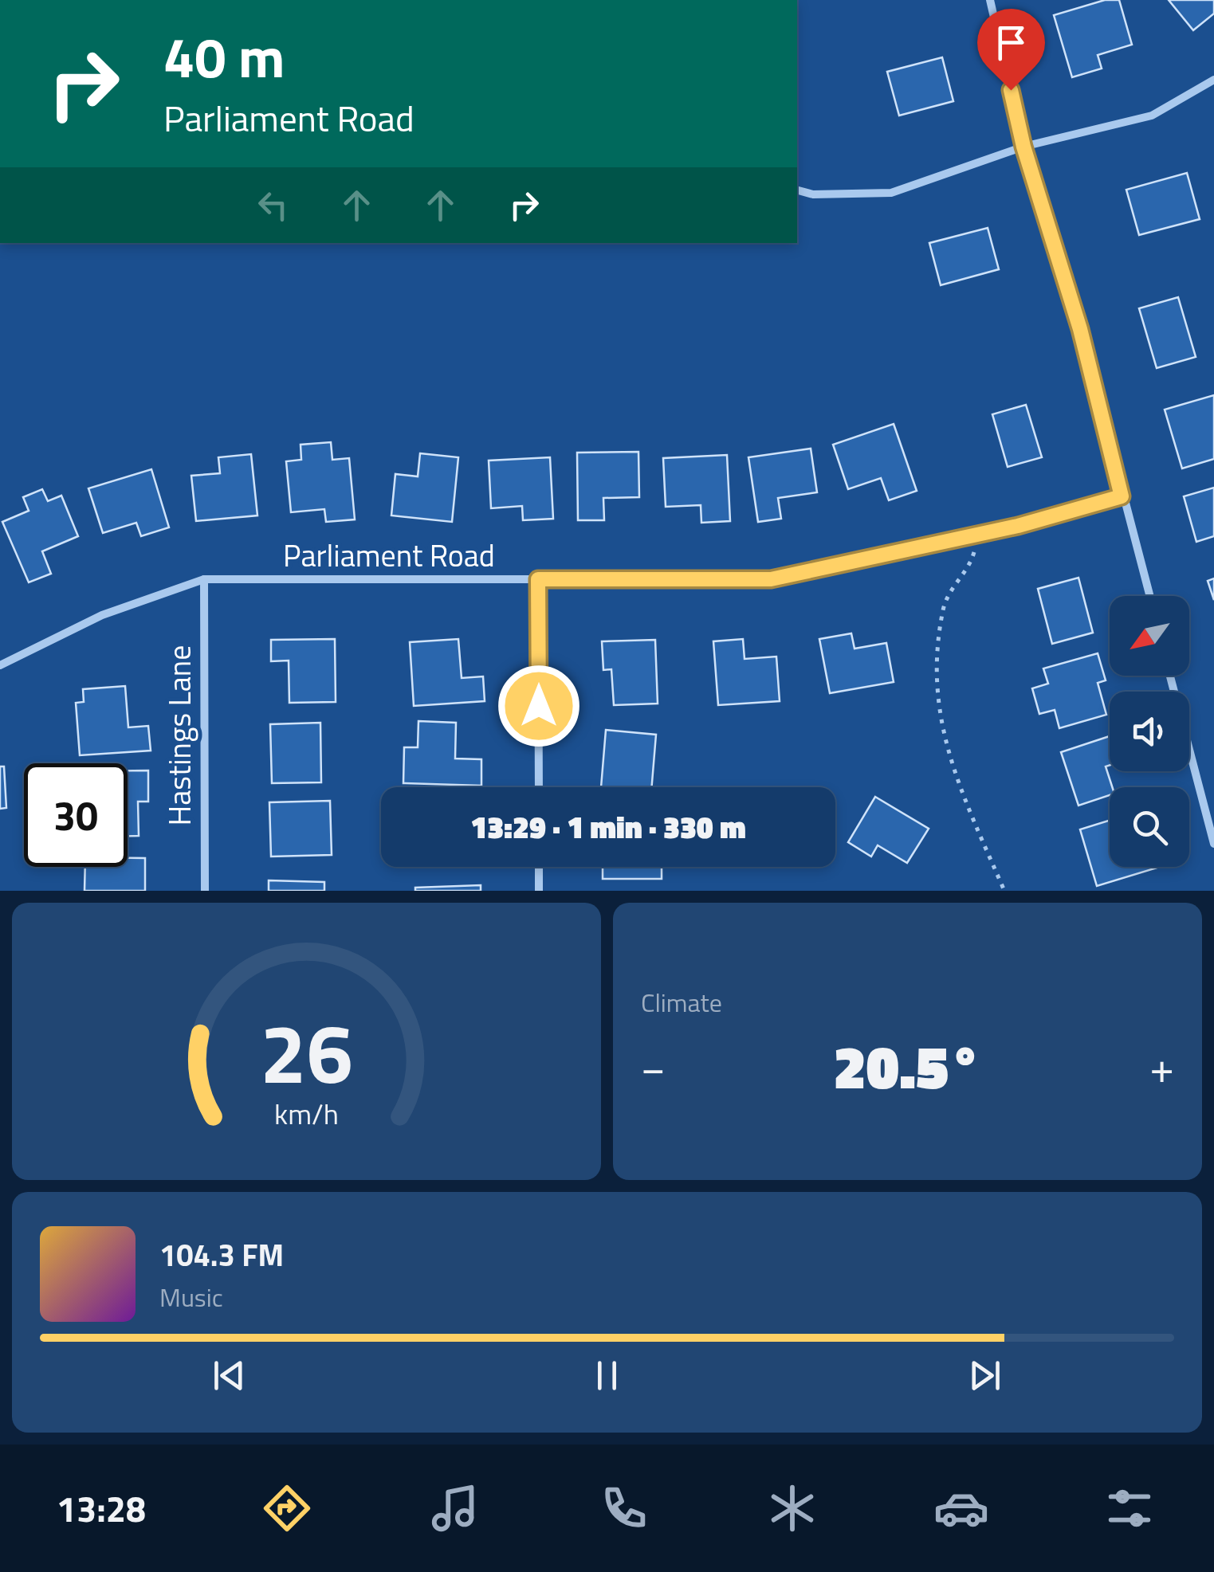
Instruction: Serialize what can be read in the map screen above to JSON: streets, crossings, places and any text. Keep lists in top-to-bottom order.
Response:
{
  "streets": {
    "street": ["Parliament Road", "Hastings Lane"]
  },
  "crossings": [
    ["Parliament Road", "Hastings Lane"]
  ],
  "north": "bottom left",
  "page": {
    "turn": ["40 m", "Parliament Road"],
    "limit": "30",
    "trip": "13:29 · 1 min · 330 m",
    "tile": "Climate",
    "heat": ["−", "20.5°", "+"],
    "song": ["104.3 FM", "Music"],
    "tabs": "13:28",
    "gauge": ["26", "km/h"]
  }
}
